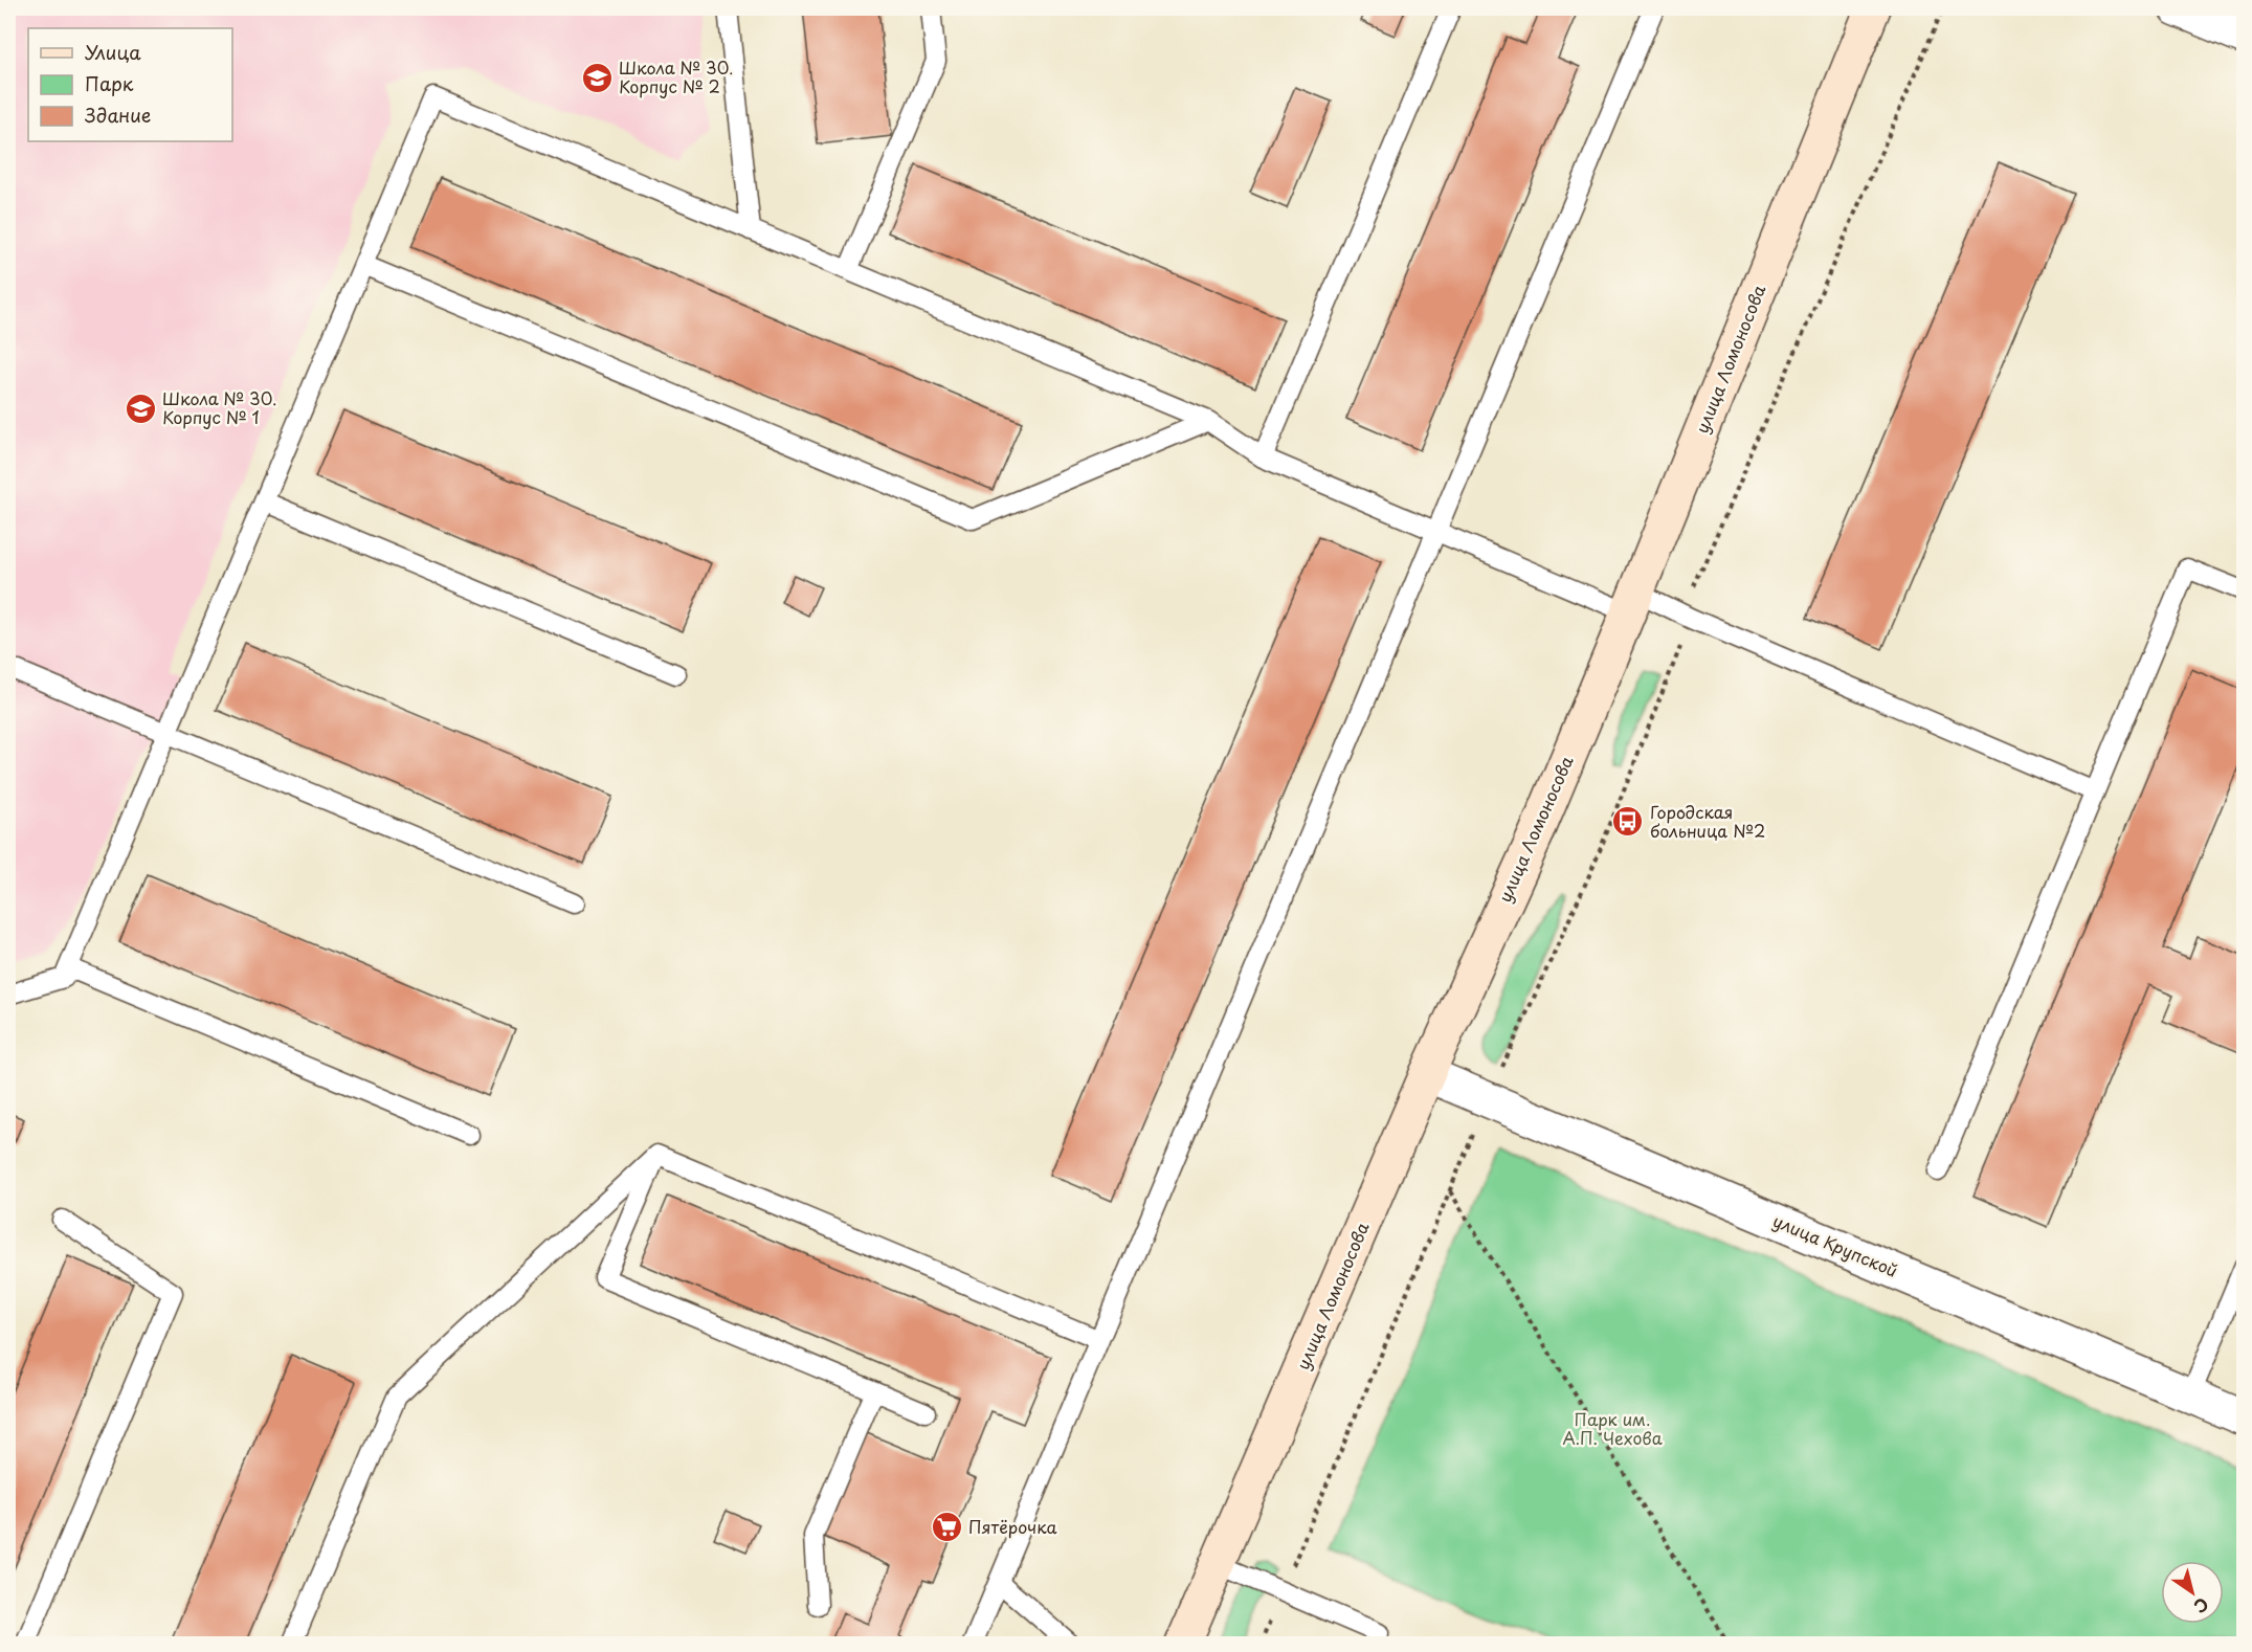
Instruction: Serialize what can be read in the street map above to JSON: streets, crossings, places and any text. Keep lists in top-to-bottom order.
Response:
{
  "streets": {
    "main road": ["улица Ломоносова"],
    "street": ["улица Крупской"]
  },
  "crossings": [
    ["улица Ломоносова", "улица Крупской"]
  ],
  "parks": ["Парк им. А.П. Чехова"],
  "places": {
    "school or university": ["Школа № 30. Корпус № 2", "Школа № 30. Корпус № 1"],
    "bus stop": ["Городская больница №2"],
    "supermarket": ["Пятёрочка"]
  },
  "legend": ["Улица", "Парк", "Здание"],
  "north": "bottom right"
}
